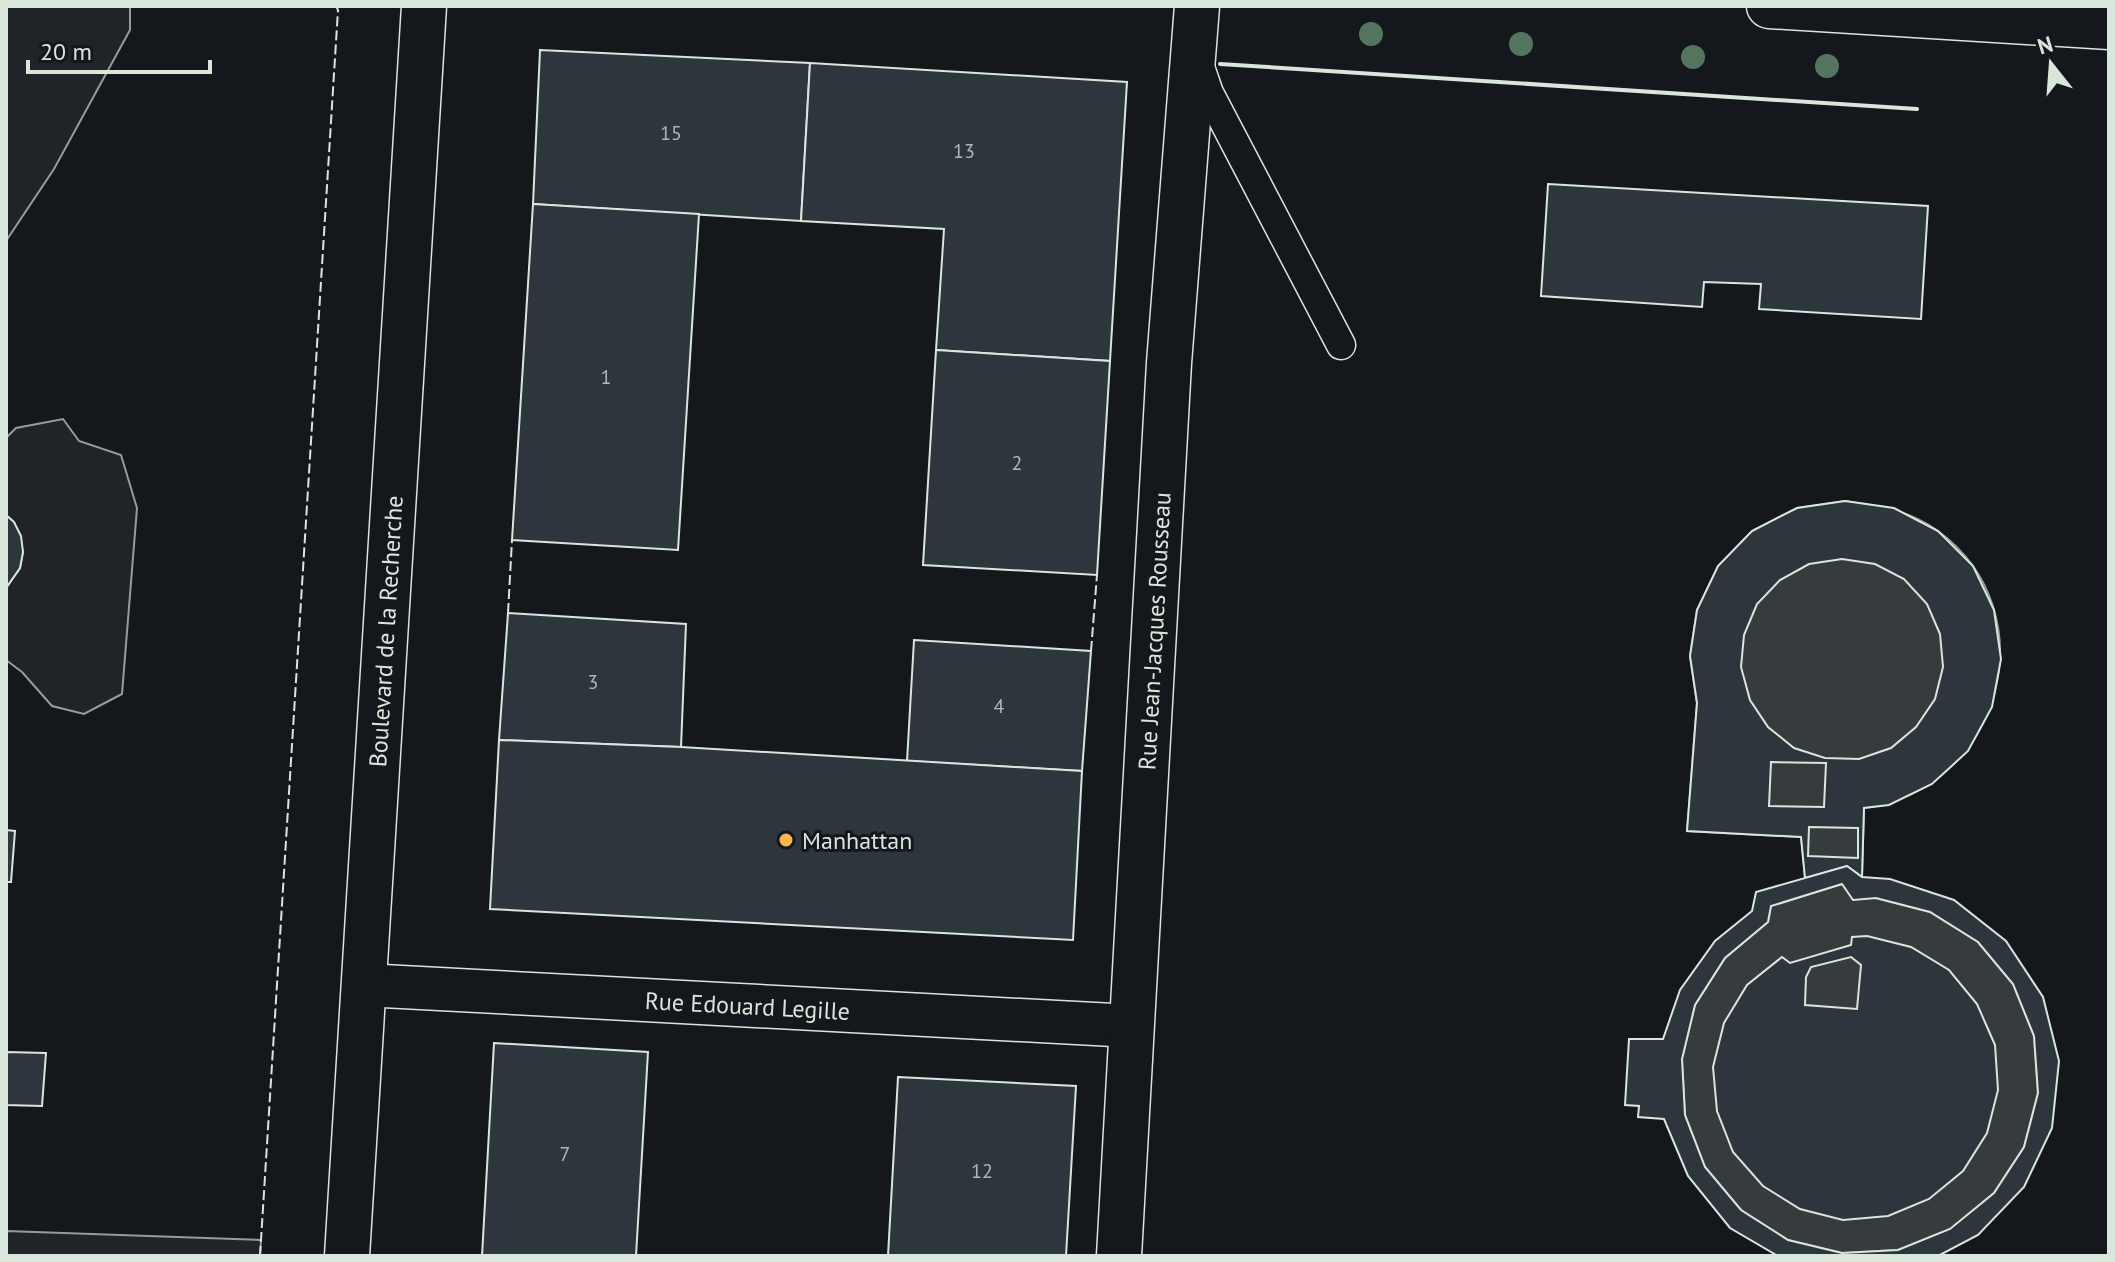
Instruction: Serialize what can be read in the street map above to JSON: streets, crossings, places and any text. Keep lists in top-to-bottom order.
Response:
{
  "streets": {
    "main road": ["Boulevard de la Recherche", "Rue Jean-Jacques Rousseau"],
    "street": ["Rue Edouard Legille"]
  },
  "crossings": [
    ["Boulevard de la Recherche", "Rue Edouard Legille"],
    ["Rue Jean-Jacques Rousseau", "Rue Edouard Legille"]
  ],
  "places": ["Manhattan"],
  "house_numbers": [
    "15",
    "13",
    "1",
    "2",
    "3",
    "4",
    "7",
    "12"
  ],
  "scale_bar": "20 m",
  "north": "top"
}
